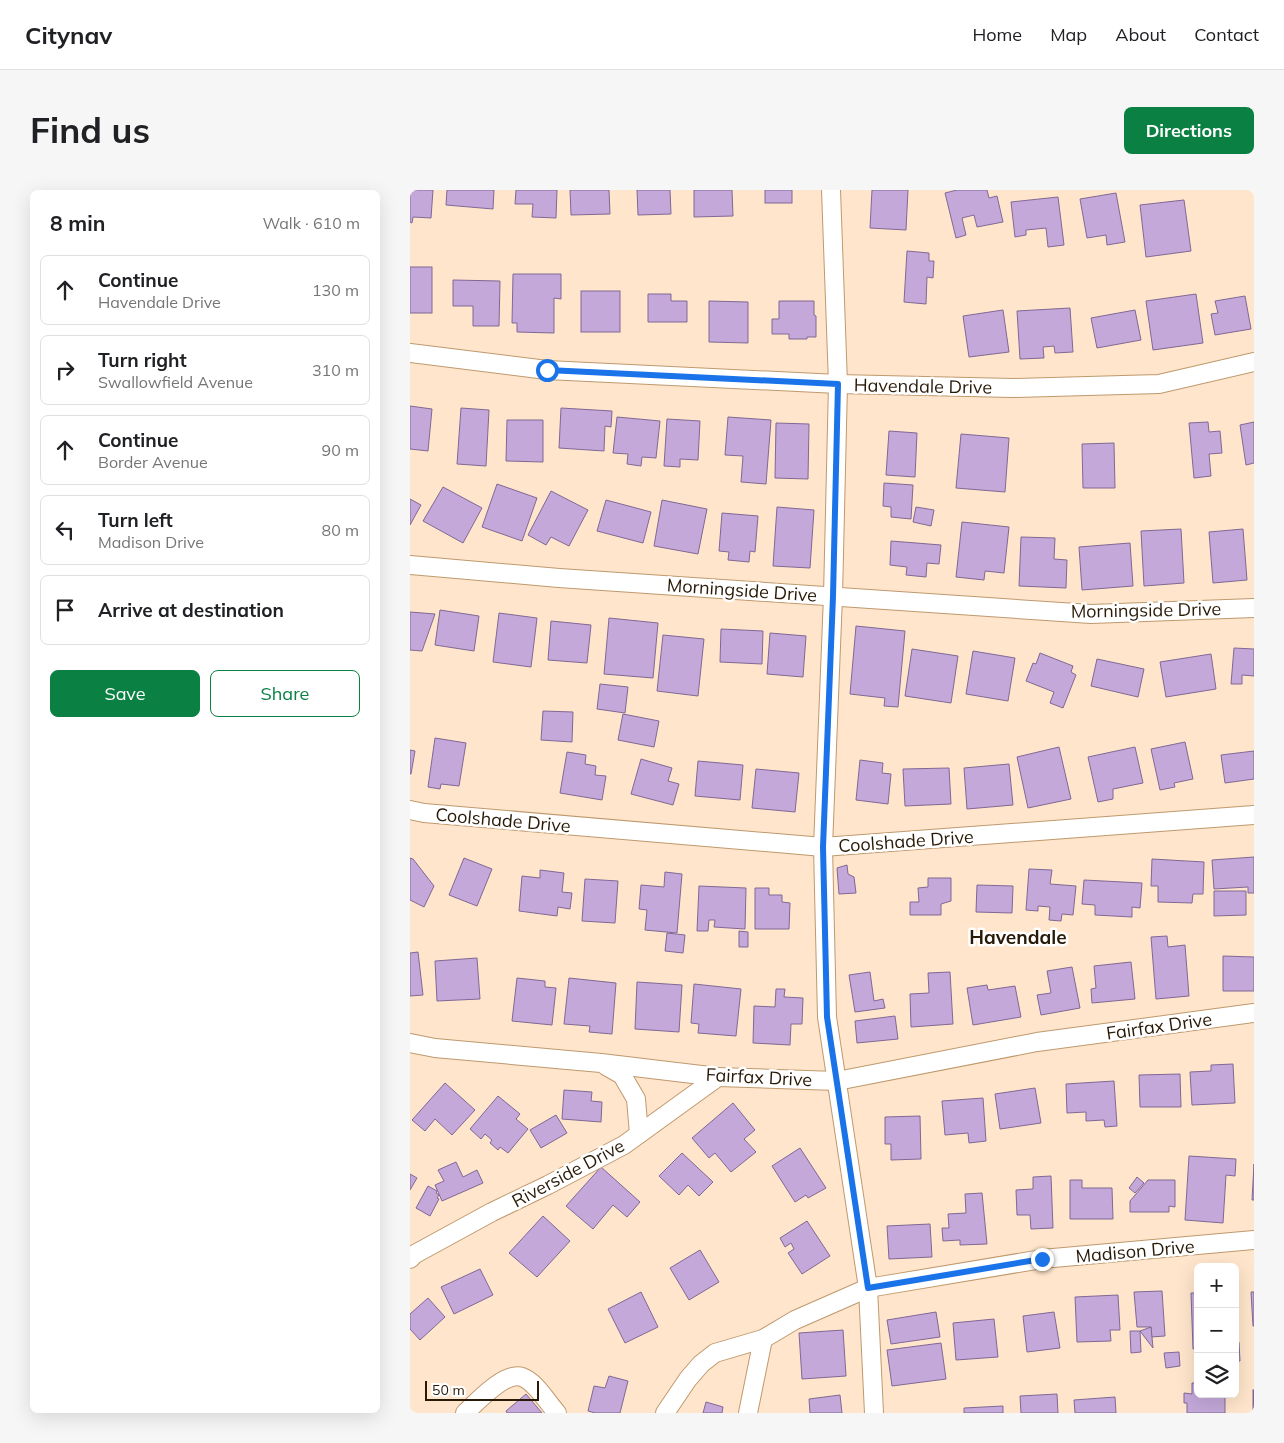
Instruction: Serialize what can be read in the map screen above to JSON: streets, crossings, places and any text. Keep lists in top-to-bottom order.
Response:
{
  "streets": {
    "street": [
      "Havendale Drive",
      "Morningside Drive",
      "Coolshade Drive",
      "Fairfax Drive",
      "Riverside Drive",
      "Madison Drive"
    ]
  },
  "crossings": [
    ["Fairfax Drive", "Riverside Drive"]
  ],
  "districts": ["Havendale"],
  "scale_bar": "50 m",
  "page": {
    "header": "Citynav",
    "nav": [
      "Home",
      "Map",
      "About",
      "Contact"
    ],
    "buttons": [
      "Directions",
      ["Save", "Share"]
    ],
    "title": "Find us",
    "heading": ["8 min", "Walk · 610 m"],
    "list": [
      ["Continue", "Havendale Drive", "130 m"],
      ["Turn right", "Swallowfield Avenue", "310 m"],
      ["Continue", "Border Avenue", "90 m"],
      ["Turn left", "Madison Drive", "80 m"],
      "Arrive at destination"
    ],
    "map_buttons": ["+", "−"],
    "scale": "50 m"
  }
}
